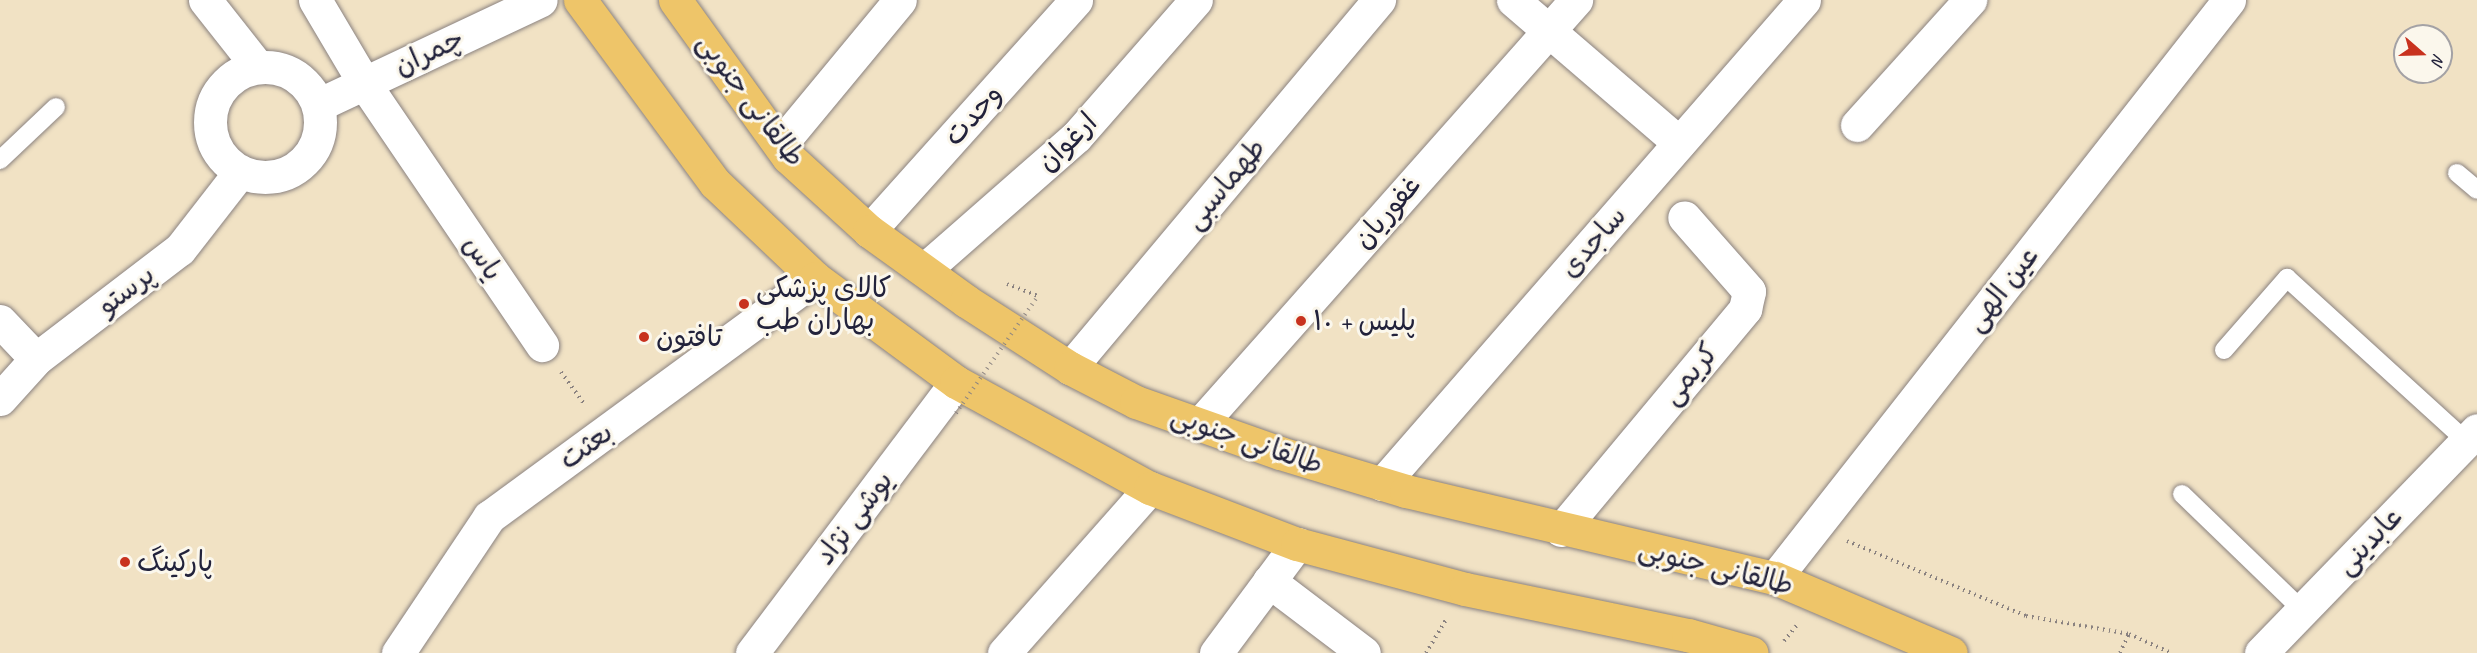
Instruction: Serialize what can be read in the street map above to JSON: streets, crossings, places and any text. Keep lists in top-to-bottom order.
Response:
{
  "streets": {
    "main road": ["طالقانی جنوبی"],
    "street": [
      "چمران",
      "وحدت",
      "ارغوان",
      "طهماسبی",
      "غفوریان",
      "ساجدی",
      "یاس",
      "عین الهی",
      "پرستو",
      "کریمی",
      "بعثت",
      "یوشی نژاد",
      "عابدینی"
    ]
  },
  "crossings": [
    ["چمران", "یاس"],
    ["چمران", "پرستو"],
    ["طالقانی جنوبی", "وحدت"],
    ["طالقانی جنوبی", "ارغوان"],
    ["طالقانی جنوبی", "طهماسبی"],
    ["طالقانی جنوبی", "غفوریان"],
    ["طالقانی جنوبی", "ساجدی"],
    ["طالقانی جنوبی", "عین الهی"],
    ["طالقانی جنوبی", "کریمی"]
  ],
  "places": [
    "کالای پزشکی بهاران طب",
    "پلیس + ۱۰",
    "تافتون",
    "پارکینگ"
  ],
  "north": "right"
}
